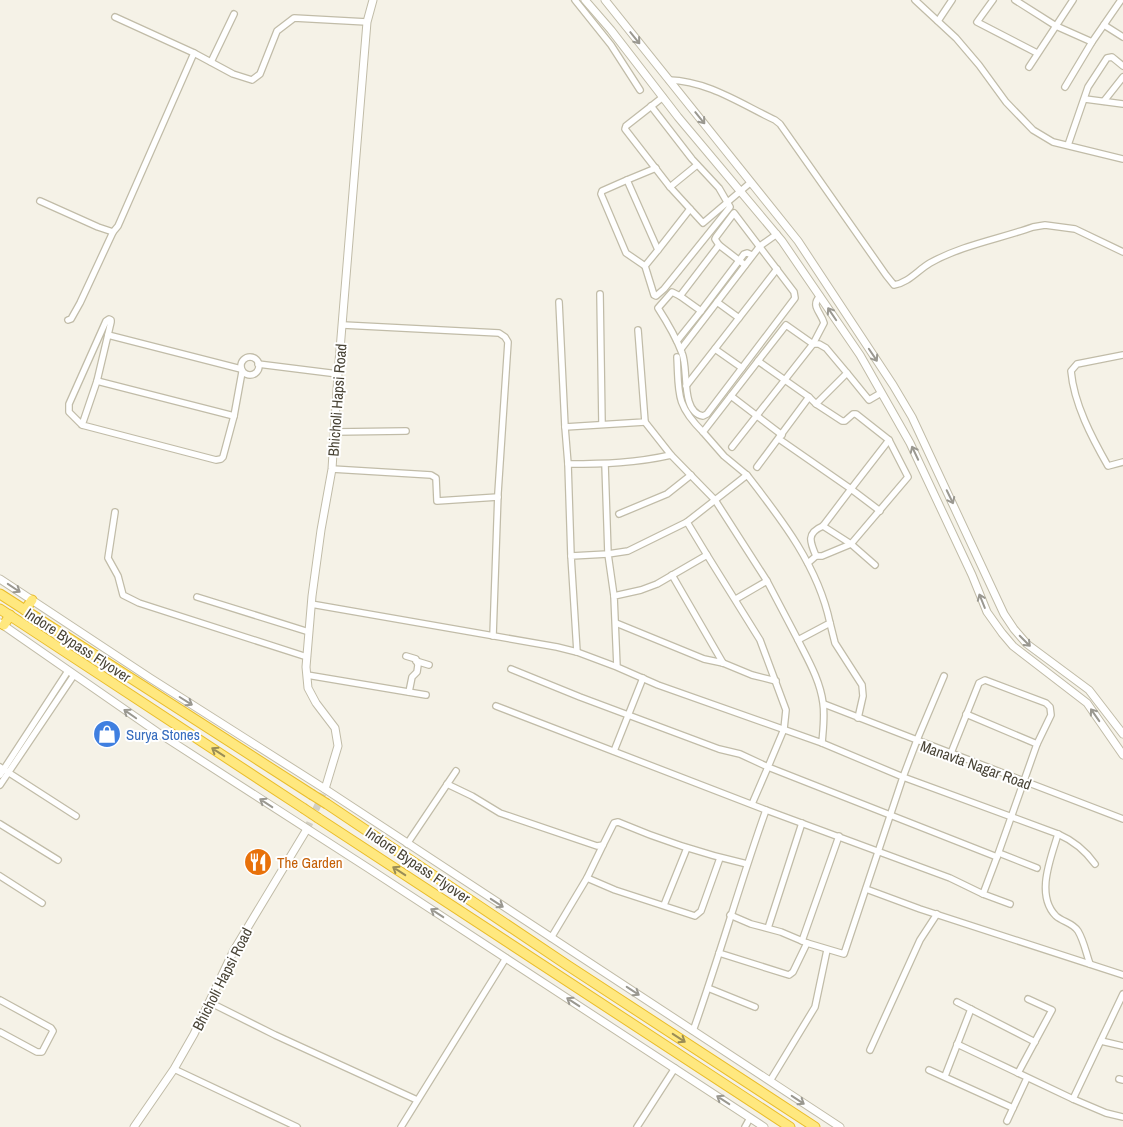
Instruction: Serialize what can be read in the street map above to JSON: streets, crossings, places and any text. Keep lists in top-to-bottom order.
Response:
{
  "streets": {
    "highway": ["Indore Bypass Flyover"],
    "street": ["Bhicholi Hapsi Road", "Manavta Nagar Road"]
  },
  "places": {
    "shop": ["Surya Stones"],
    "restaurant": ["The Garden"]
  }
}
